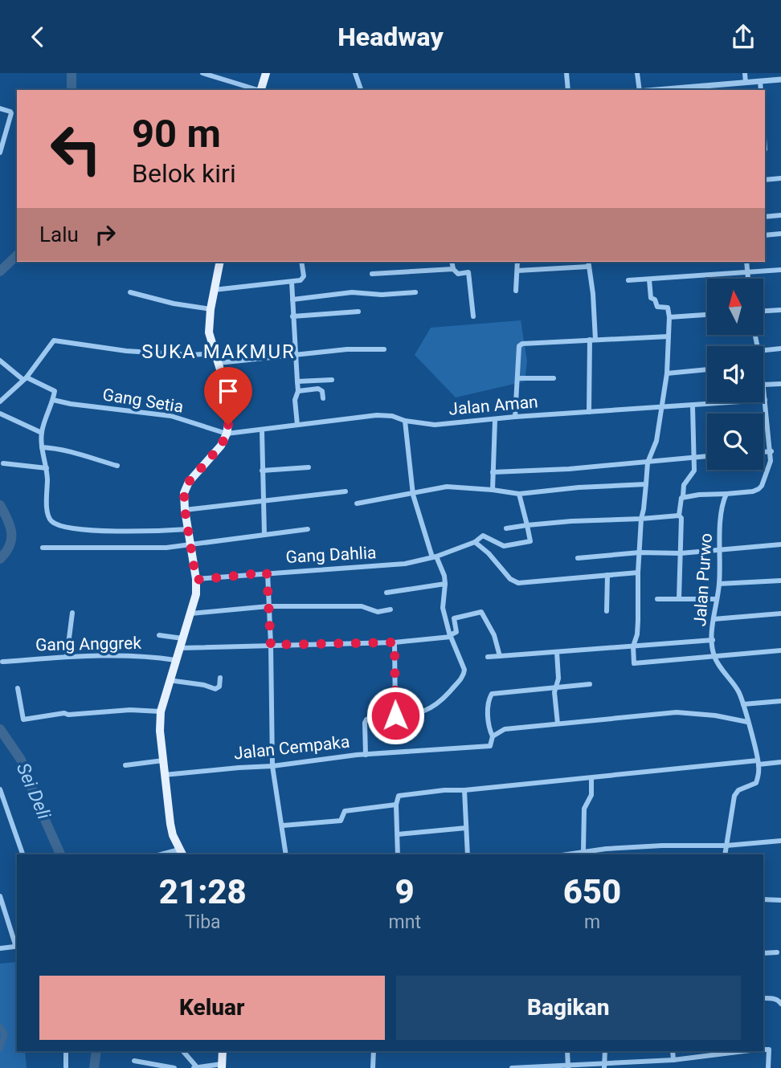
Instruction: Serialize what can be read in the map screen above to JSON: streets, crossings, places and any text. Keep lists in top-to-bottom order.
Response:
{
  "streets": {
    "street": [
      "Gang Setia",
      "Jalan Aman",
      "Gang Dahlia",
      "Jalan Purwo",
      "Gang Anggrek",
      "Jalan Cempaka"
    ]
  },
  "crossings": [
    ["Gang Setia", "Jalan Aman"]
  ],
  "districts": ["SUKA MAKMUR"],
  "water": ["Sei Deli"],
  "north": "top",
  "page": {
    "header": "Headway",
    "turn": ["90 m", "Belok kiri"],
    "then": "Lalu",
    "eta": [
      "21:28",
      "Tiba",
      "9",
      "mnt",
      "650",
      "m"
    ],
    "buttons": ["Keluar", "Bagikan"]
  }
}
